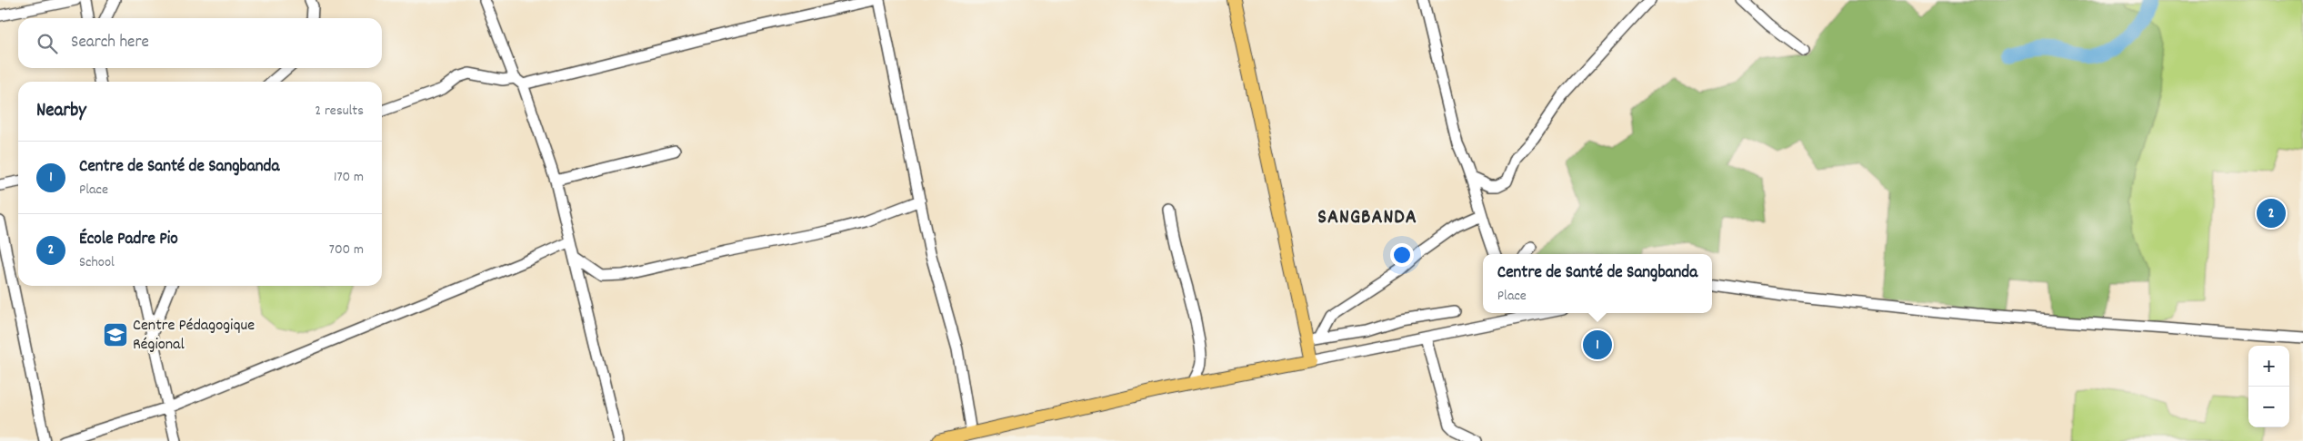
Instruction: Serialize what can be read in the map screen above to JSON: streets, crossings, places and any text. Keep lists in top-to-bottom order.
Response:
{
  "districts": ["SANGBANDA"],
  "places": {
    "school or university": ["Centre Pédagogique Régional"]
  },
  "page": {
    "search": "Search here",
    "heading": ["Nearby", "2 results"],
    "list": [
      {
        "mark": "1",
        "name": "Centre de Santé de Sangbanda",
        "note": "Place",
        "value": "170 m"
      },
      {
        "mark": "2",
        "name": "École Padre Pio",
        "note": "School",
        "value": "700 m"
      }
    ],
    "pins": ["2", "1"],
    "popup": ["Centre de Santé de Sangbanda", "Place"],
    "map_buttons": ["+", "−"]
  }
}
